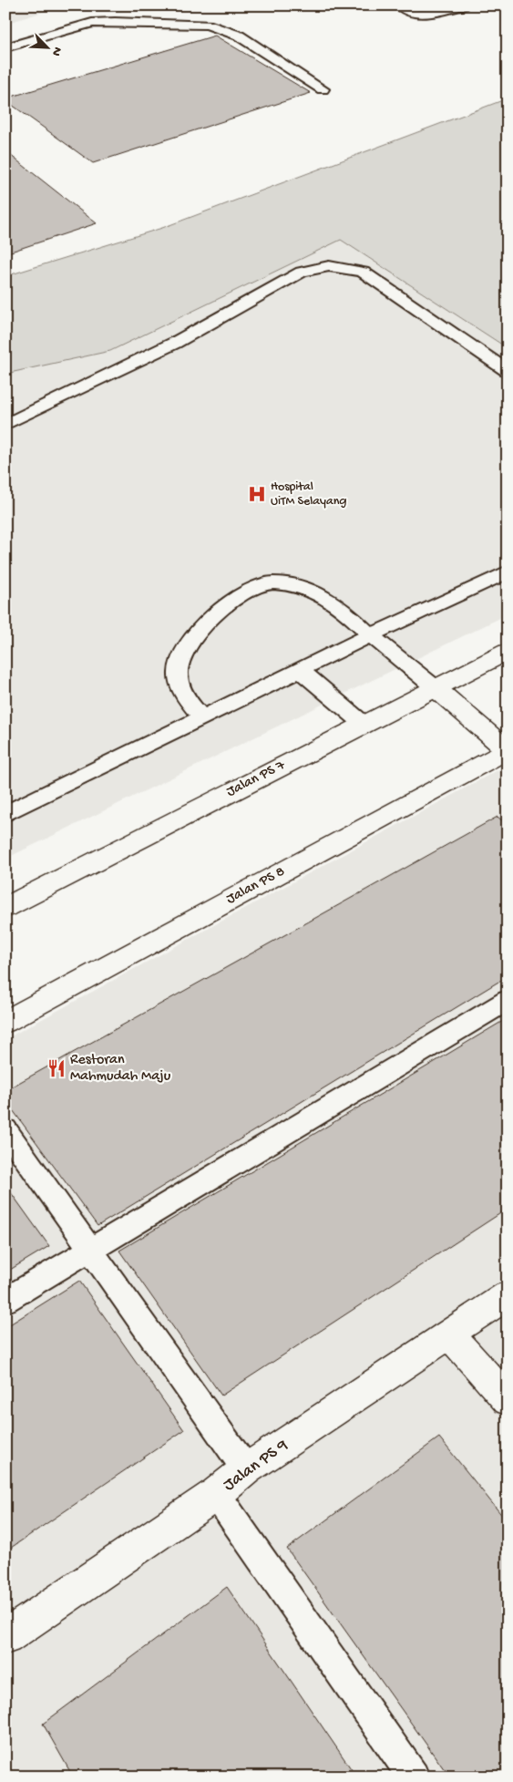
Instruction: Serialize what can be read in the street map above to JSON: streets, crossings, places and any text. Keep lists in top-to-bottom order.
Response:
{
  "streets": {
    "street": ["Jalan PS 7", "Jalan PS 8", "Jalan PS 9"]
  },
  "places": {
    "hospital": ["Hospital UiTM Selayang"],
    "restaurant": ["Restoran Mahmudah Maju"]
  },
  "north": "bottom right"
}
